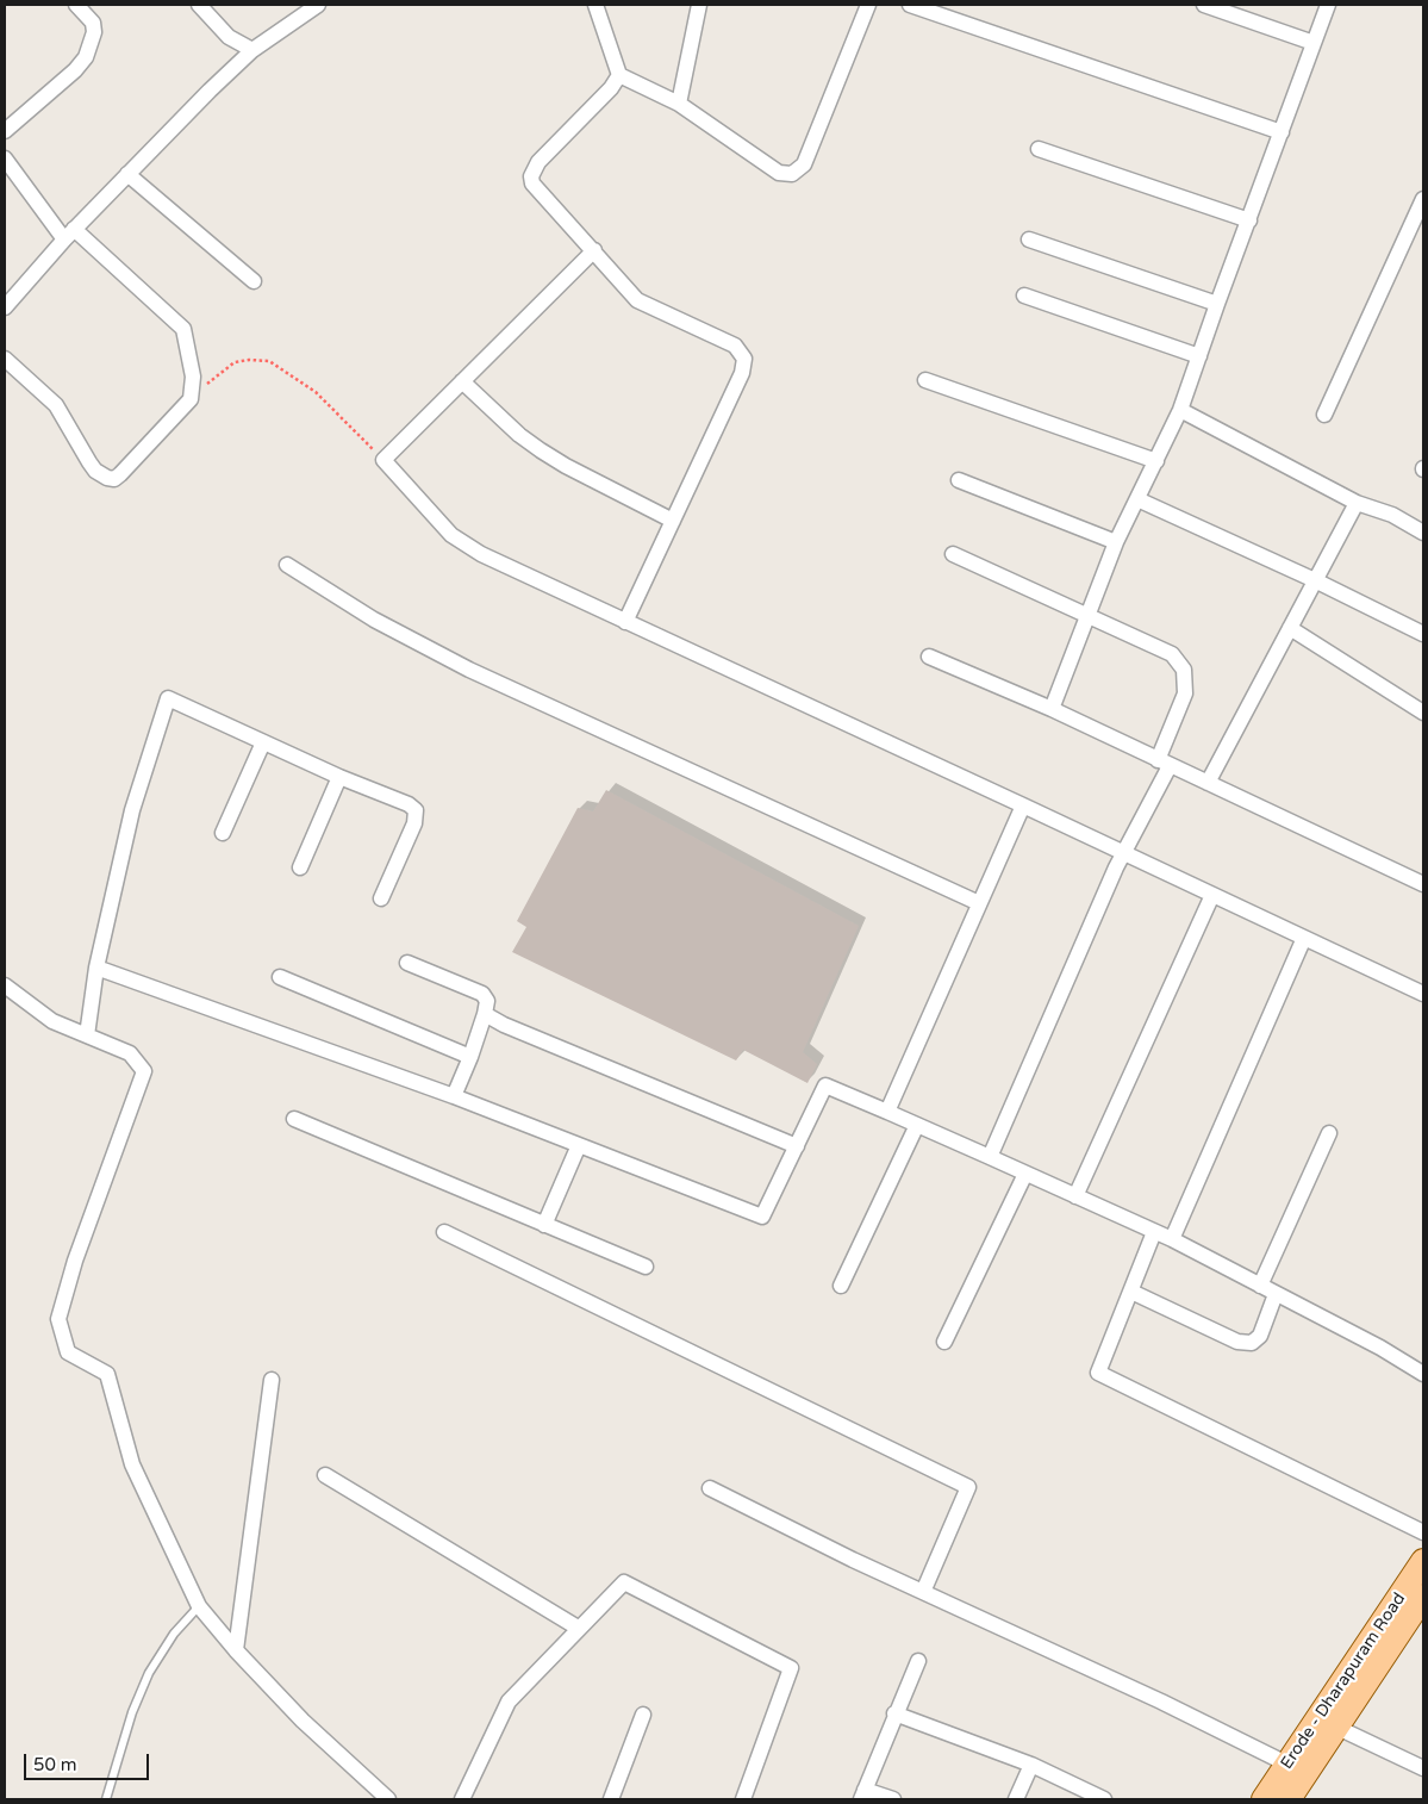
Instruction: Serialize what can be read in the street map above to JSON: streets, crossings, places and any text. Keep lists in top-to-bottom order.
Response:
{
  "streets": {
    "main road": ["Erode - Dharapuram Road"]
  },
  "scale_bar": "50 m"
}
